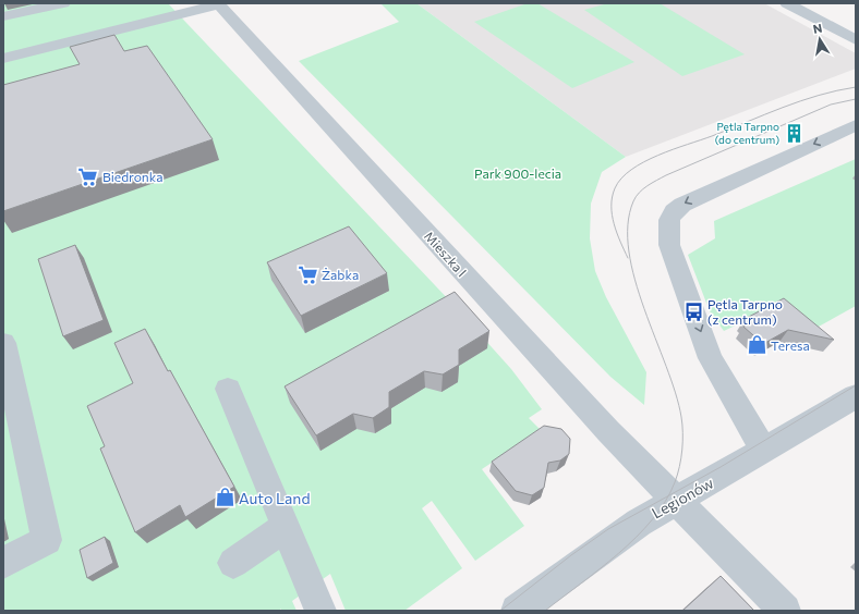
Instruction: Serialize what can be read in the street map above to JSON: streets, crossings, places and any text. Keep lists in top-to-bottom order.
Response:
{
  "streets": {
    "street": ["Mieszka I", "Legionów"]
  },
  "crossings": [
    ["Mieszka I", "Legionów"]
  ],
  "parks": ["Park 900-lecia"],
  "places": {
    "building": ["Pętla Tarpno (do centrum)"],
    "supermarket": ["Biedronka", "Żabka"],
    "bus stop": ["Pętla Tarpno (z centrum)"],
    "shop": ["Teresa", "Auto Land"]
  },
  "north": "top"
}
